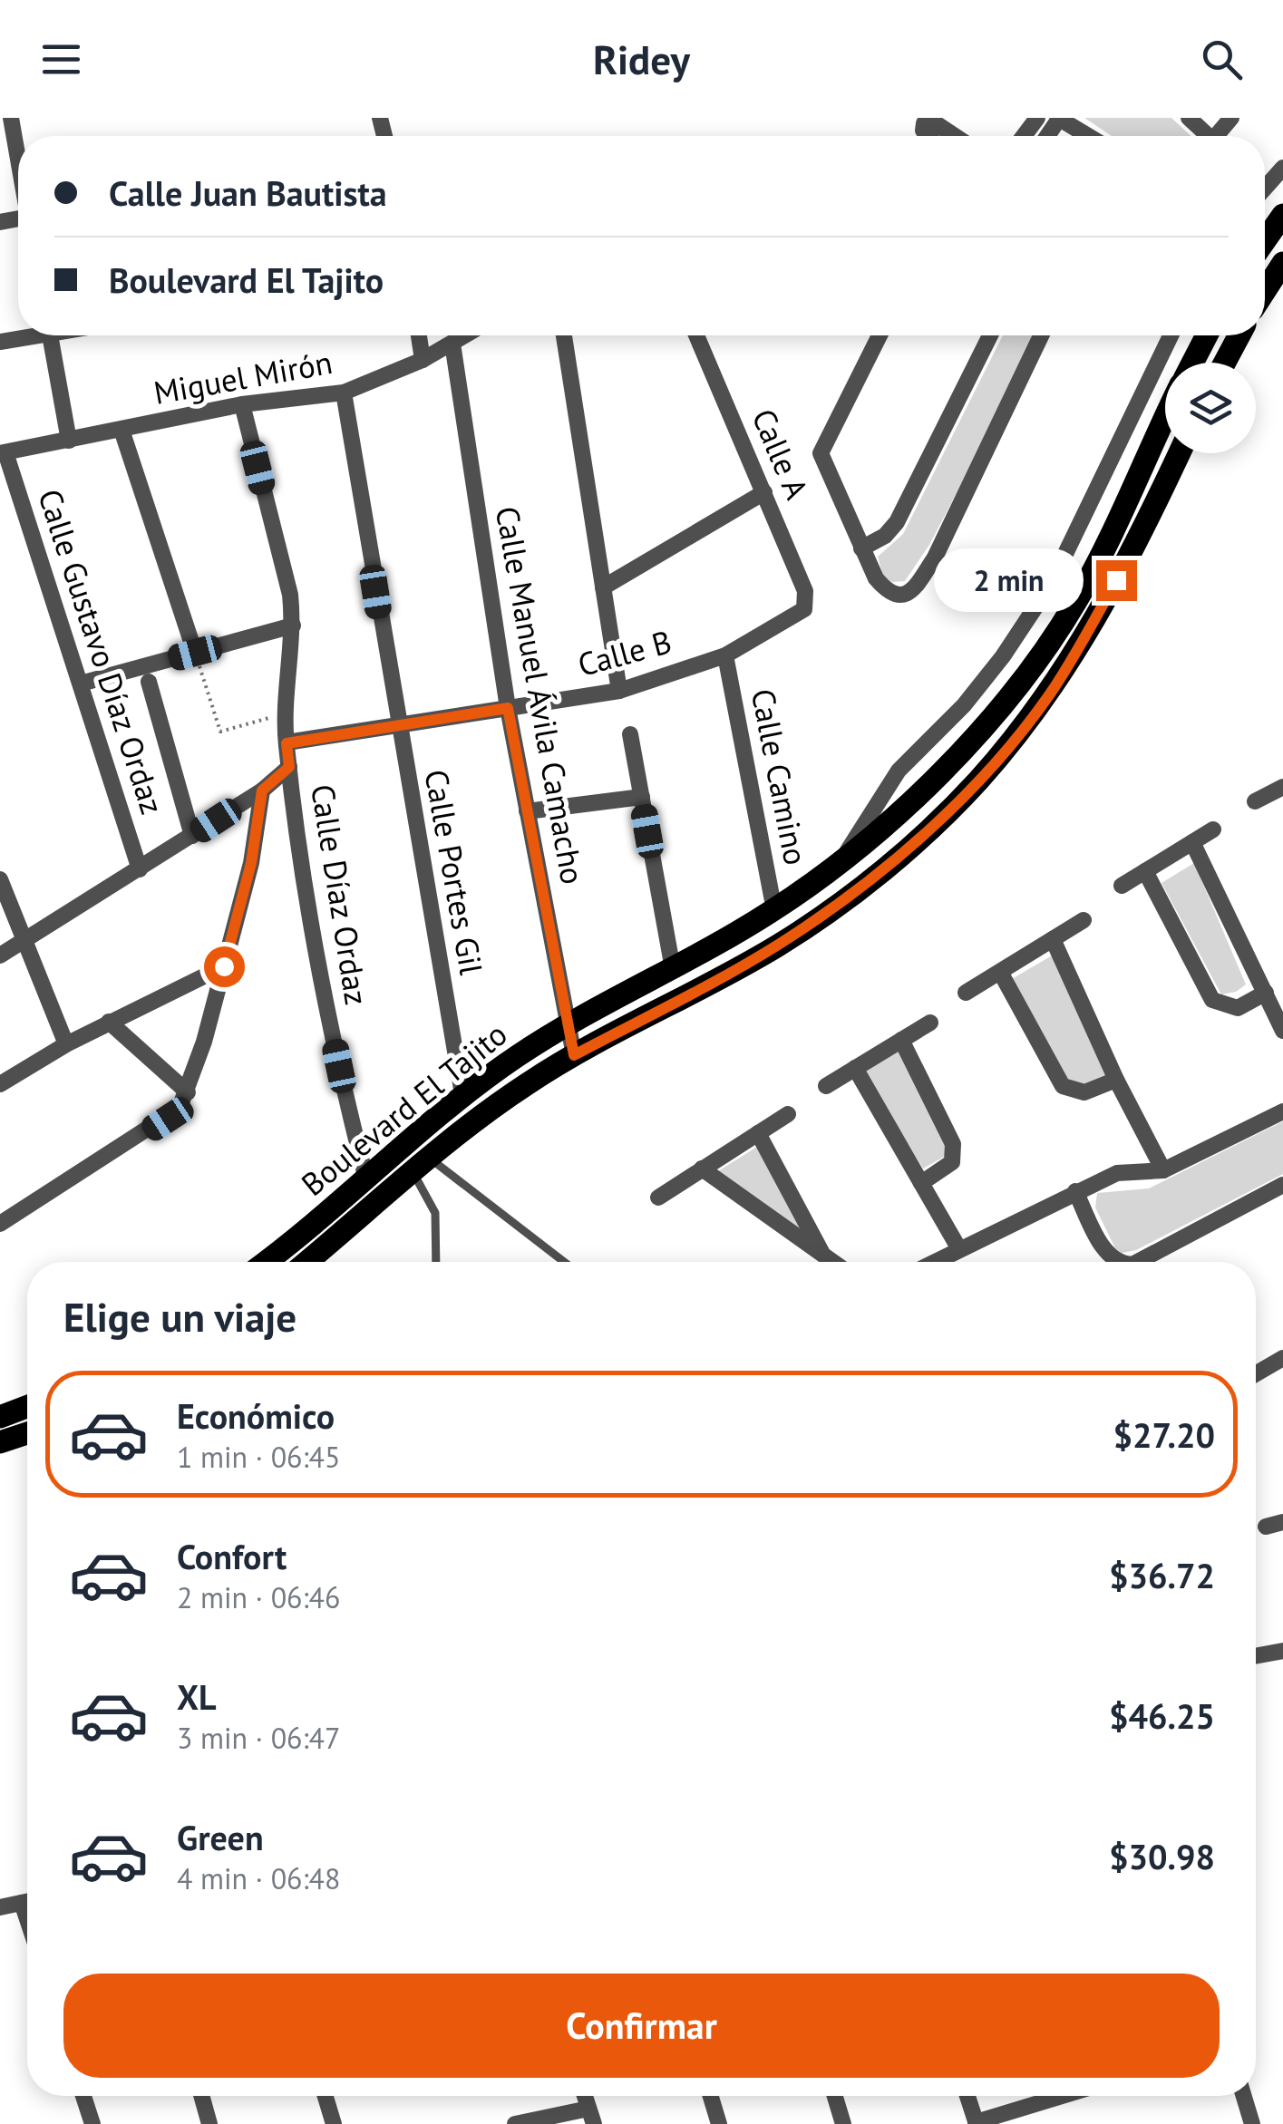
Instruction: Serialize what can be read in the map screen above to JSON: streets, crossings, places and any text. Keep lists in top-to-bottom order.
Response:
{
  "streets": {
    "main road": ["Boulevard El Tajito"],
    "street": [
      "Miguel Mirón",
      "Calle A",
      "Calle Gustavo Díaz Ordaz",
      "Calle B",
      "Calle Manuel Ávila Camacho",
      "Calle Camino",
      "Calle Portes Gil",
      "Calle Díaz Ordaz"
    ]
  },
  "crossings": [
    ["Miguel Mirón", "Calle Gustavo Díaz Ordaz"],
    ["Miguel Mirón", "Calle Manuel Ávila Camacho"],
    ["Miguel Mirón", "Calle Portes Gil"],
    ["Miguel Mirón", "Calle Díaz Ordaz"],
    ["Calle A", "Calle B"],
    ["Calle B", "Calle Manuel Ávila Camacho"],
    ["Calle B", "Calle Camino"],
    ["Calle B", "Calle Portes Gil"],
    ["Calle B", "Calle Díaz Ordaz"],
    ["Calle Manuel Ávila Camacho", "Boulevard El Tajito"],
    ["Calle Camino", "Boulevard El Tajito"],
    ["Calle Portes Gil", "Boulevard El Tajito"],
    ["Calle Díaz Ordaz", "Boulevard El Tajito"]
  ],
  "page": {
    "header": "Ridey",
    "banner": ["Calle Juan Bautista", "Boulevard El Tajito"],
    "bubble": "2 min",
    "heading": "Elige un viaje",
    "list": [
      {
        "name": "Económico",
        "note": "1 min · 06:45",
        "value": "$27.20"
      },
      {
        "name": "Confort",
        "note": "2 min · 06:46",
        "value": "$36.72"
      },
      {
        "name": "XL",
        "note": "3 min · 06:47",
        "value": "$46.25"
      },
      {
        "name": "Green",
        "note": "4 min · 06:48",
        "value": "$30.98"
      }
    ],
    "buttons": "Confirmar"
  }
}
